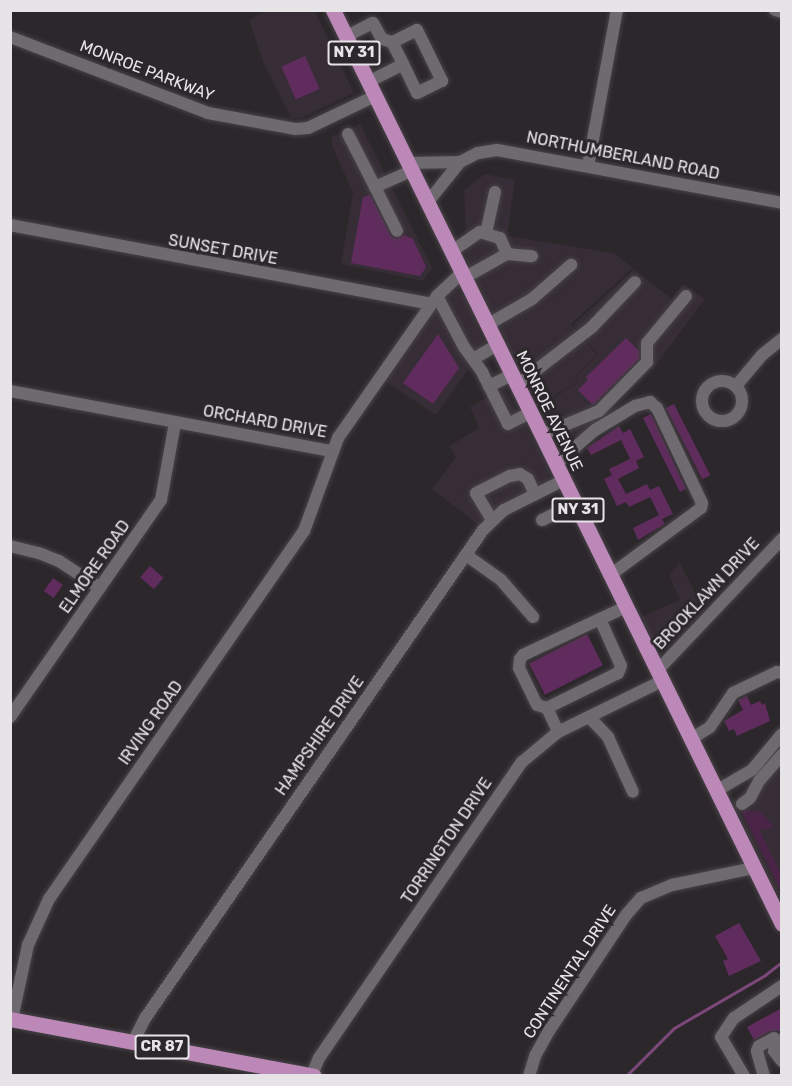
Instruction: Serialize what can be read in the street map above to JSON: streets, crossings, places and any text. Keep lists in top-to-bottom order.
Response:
{
  "streets": {
    "main road": ["NY 31", "MONROE AVENUE", "CR 87"],
    "street": [
      "MONROE PARKWAY",
      "NORTHUMBERLAND ROAD",
      "SUNSET DRIVE",
      "ORCHARD DRIVE",
      "ELMORE ROAD",
      "BROOKLAWN DRIVE",
      "IRVING ROAD",
      "HAMPSHIRE DRIVE",
      "TORRINGTON DRIVE",
      "CONTINENTAL DRIVE"
    ]
  },
  "crossings": [
    ["MONROE PARKWAY", "MONROE AVENUE"],
    ["NORTHUMBERLAND ROAD", "MONROE AVENUE"],
    ["SUNSET DRIVE", "ORCHARD DRIVE"],
    ["MONROE AVENUE", "ORCHARD DRIVE"],
    ["MONROE AVENUE", "BROOKLAWN DRIVE"],
    ["MONROE AVENUE", "HAMPSHIRE DRIVE"],
    ["MONROE AVENUE", "TORRINGTON DRIVE"],
    ["MONROE AVENUE", "CONTINENTAL DRIVE"],
    ["ORCHARD DRIVE", "ELMORE ROAD"],
    ["ORCHARD DRIVE", "IRVING ROAD"],
    ["BROOKLAWN DRIVE", "TORRINGTON DRIVE"],
    ["IRVING ROAD", "CR 87"],
    ["HAMPSHIRE DRIVE", "CR 87"],
    ["TORRINGTON DRIVE", "CR 87"]
  ]
}
